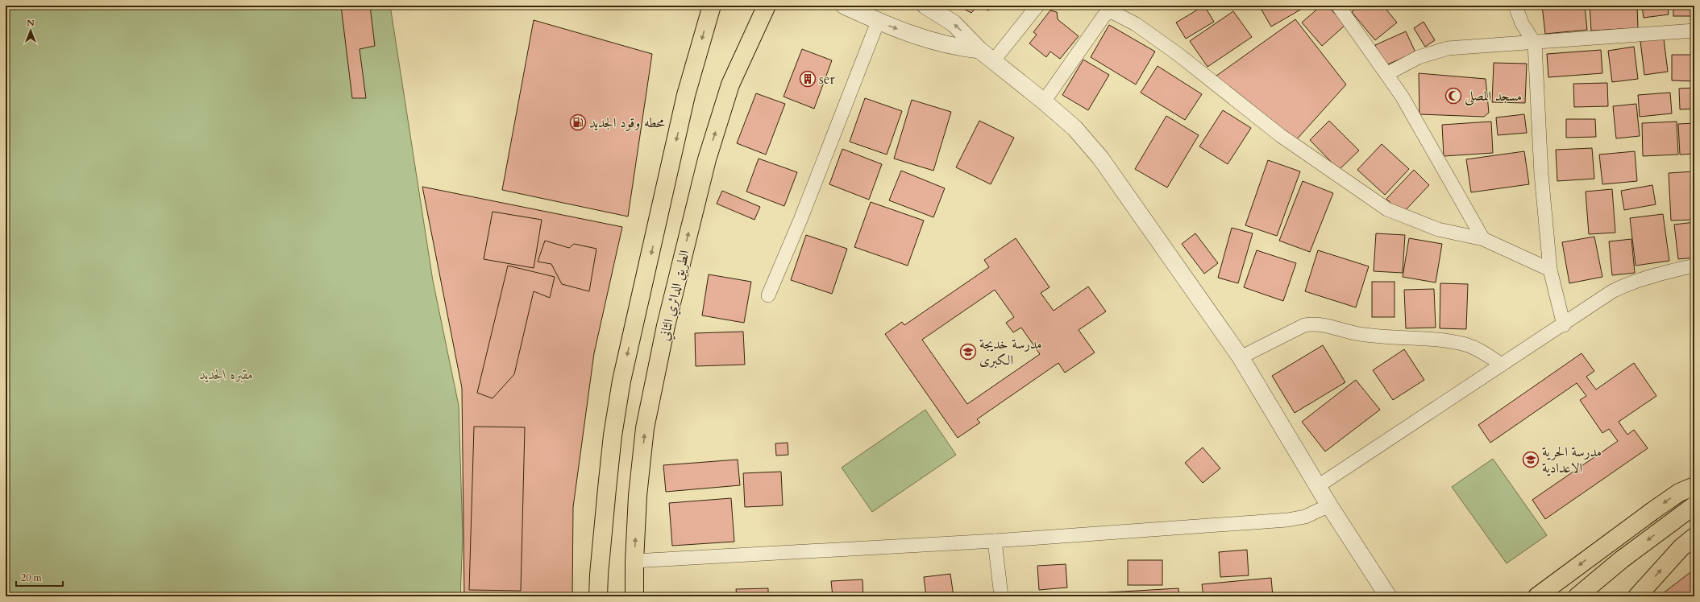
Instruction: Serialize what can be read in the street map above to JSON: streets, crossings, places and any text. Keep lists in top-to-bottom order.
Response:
{
  "streets": {
    "main road": ["الطريق الدائري الثاني"]
  },
  "parks": ["مقبره الجديد"],
  "places": {
    "building": ["ser"],
    "mosque": ["مسجد المصلى"],
    "fuel station": ["محطه وقود الجديد"],
    "school or university": ["مدرسة خديجة الكبرى", "مدرسة الحرية الاعدادية"]
  },
  "scale_bar": "20 m",
  "north": "top"
}
